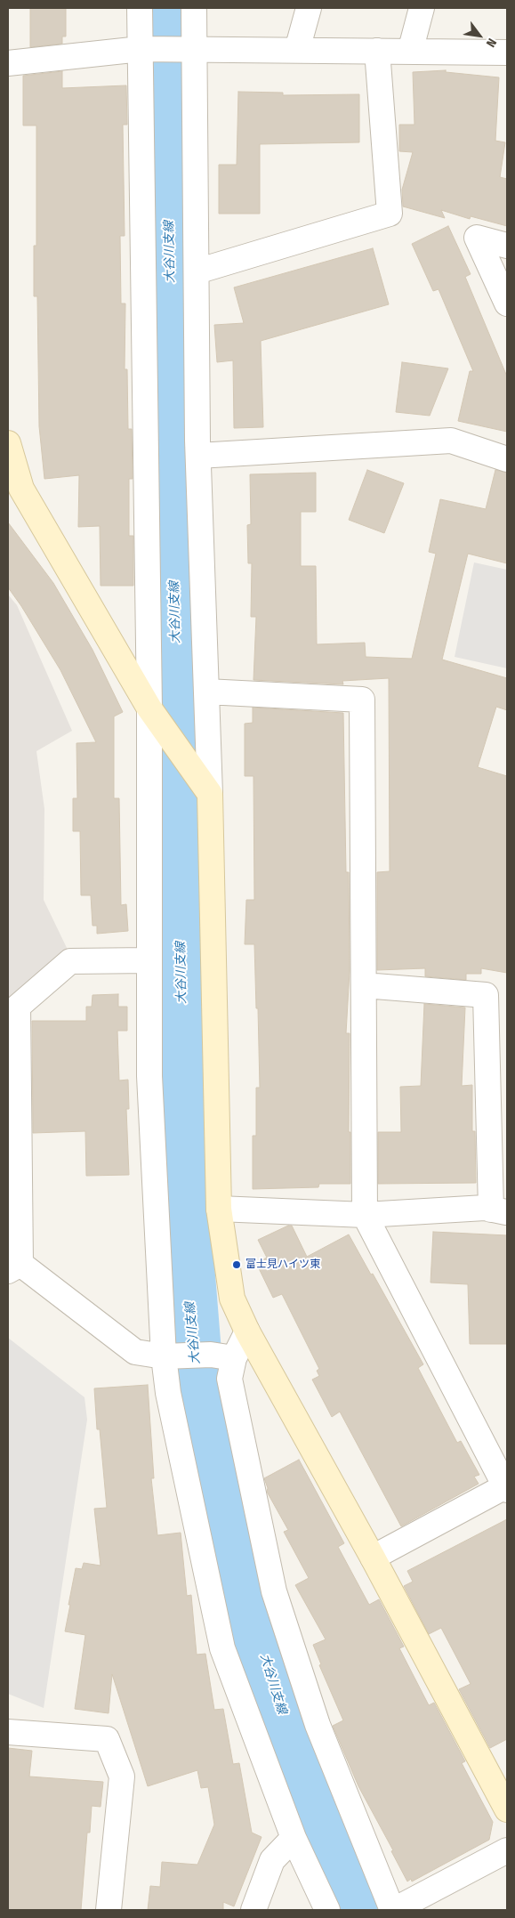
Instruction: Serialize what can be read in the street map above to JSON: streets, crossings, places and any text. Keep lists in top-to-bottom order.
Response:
{
  "water": ["大谷川支線"],
  "places": ["富士見ハイツ東"],
  "north": "bottom right"
}
